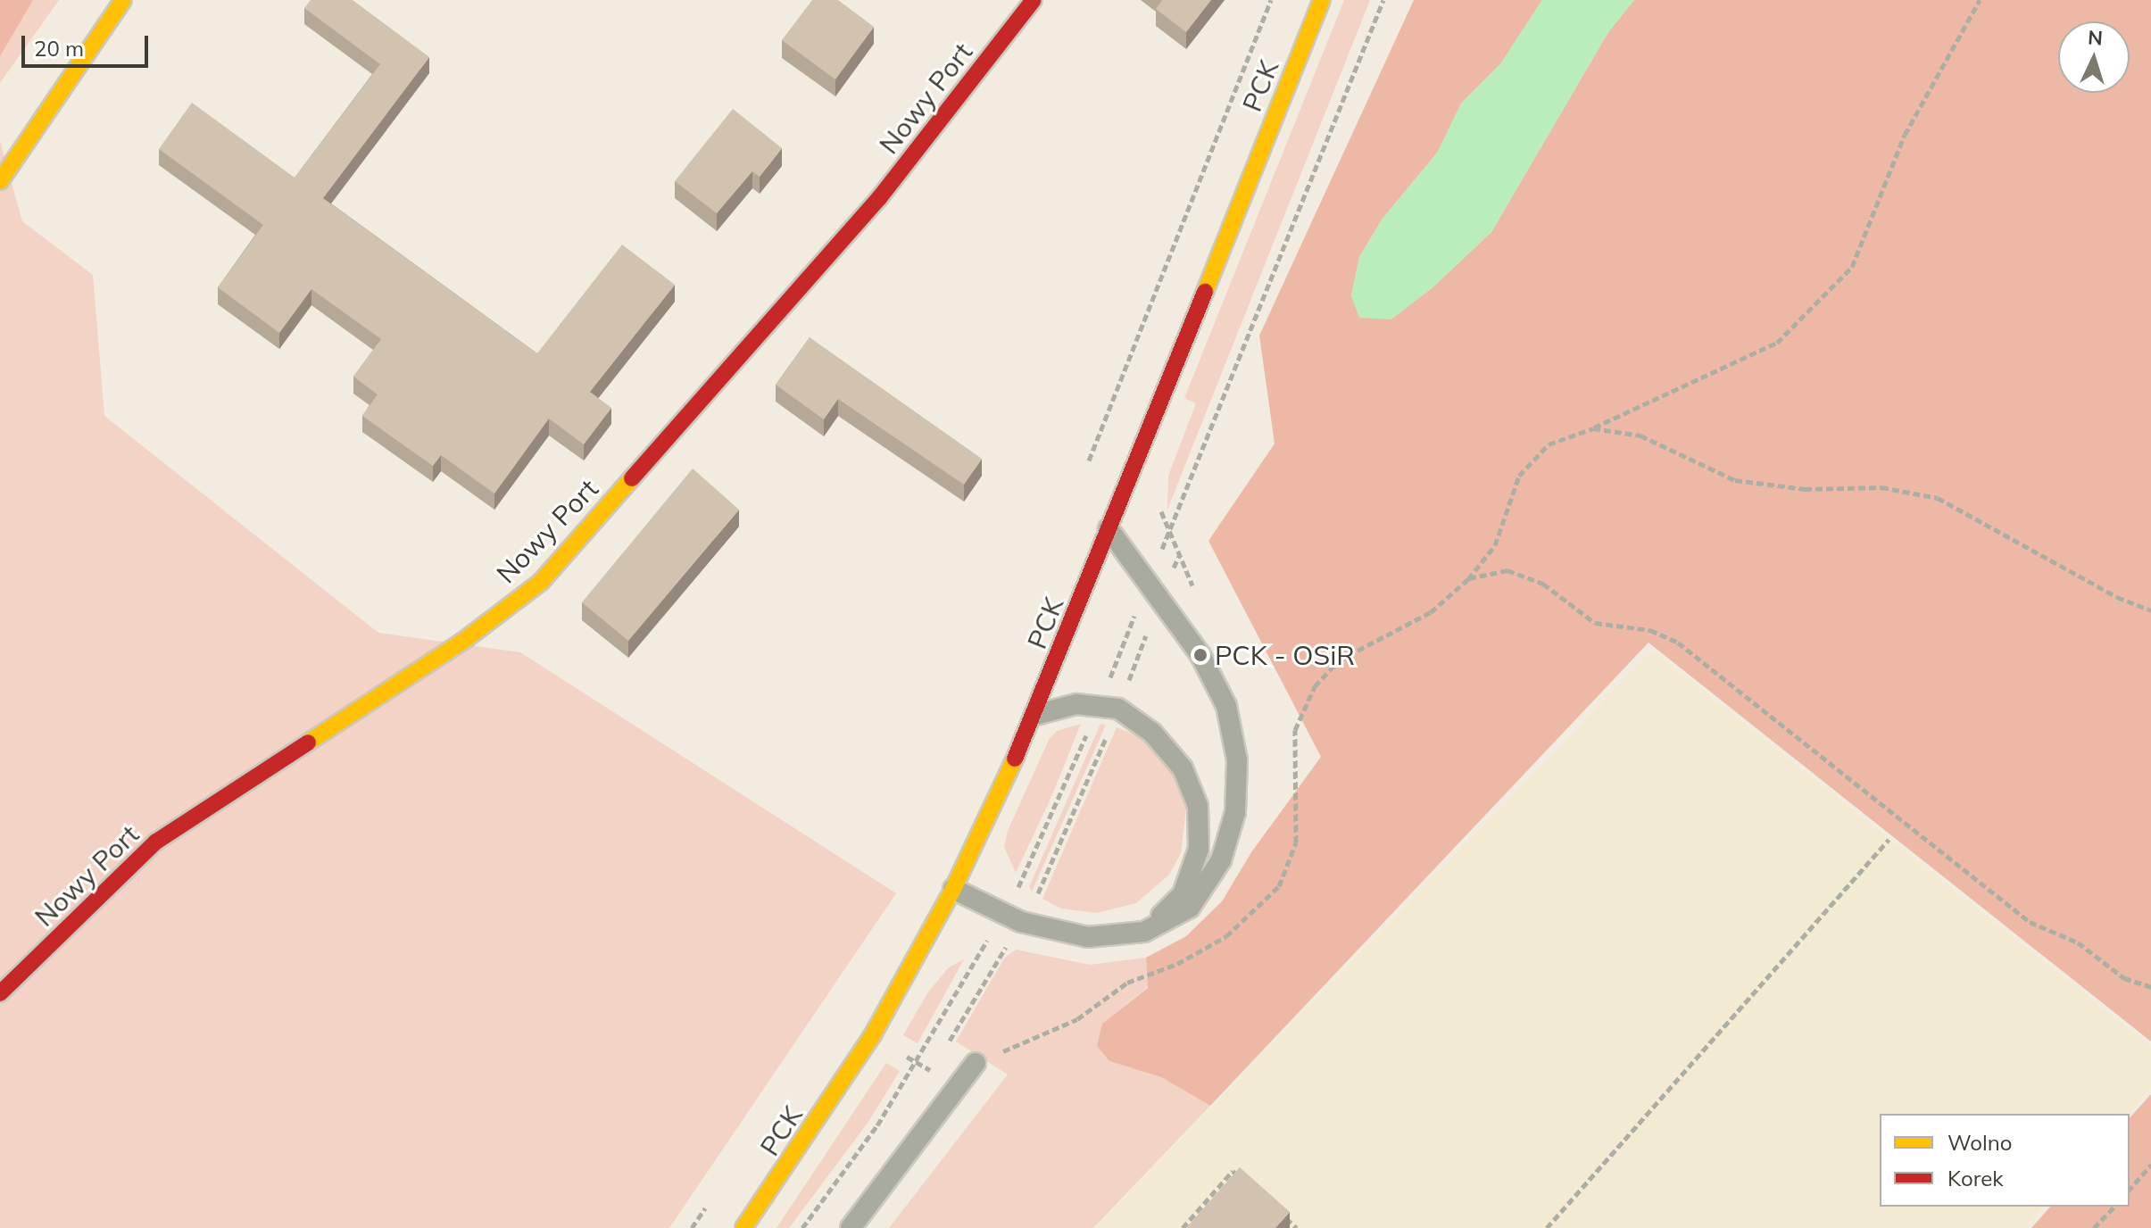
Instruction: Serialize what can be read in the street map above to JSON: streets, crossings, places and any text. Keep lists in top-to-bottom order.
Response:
{
  "streets": {
    "street": ["PCK", "Nowy Port"]
  },
  "places": ["PCK - OSiR"],
  "legend": ["Wolno", "Korek"],
  "scale_bar": "20 m",
  "north": "top"
}
